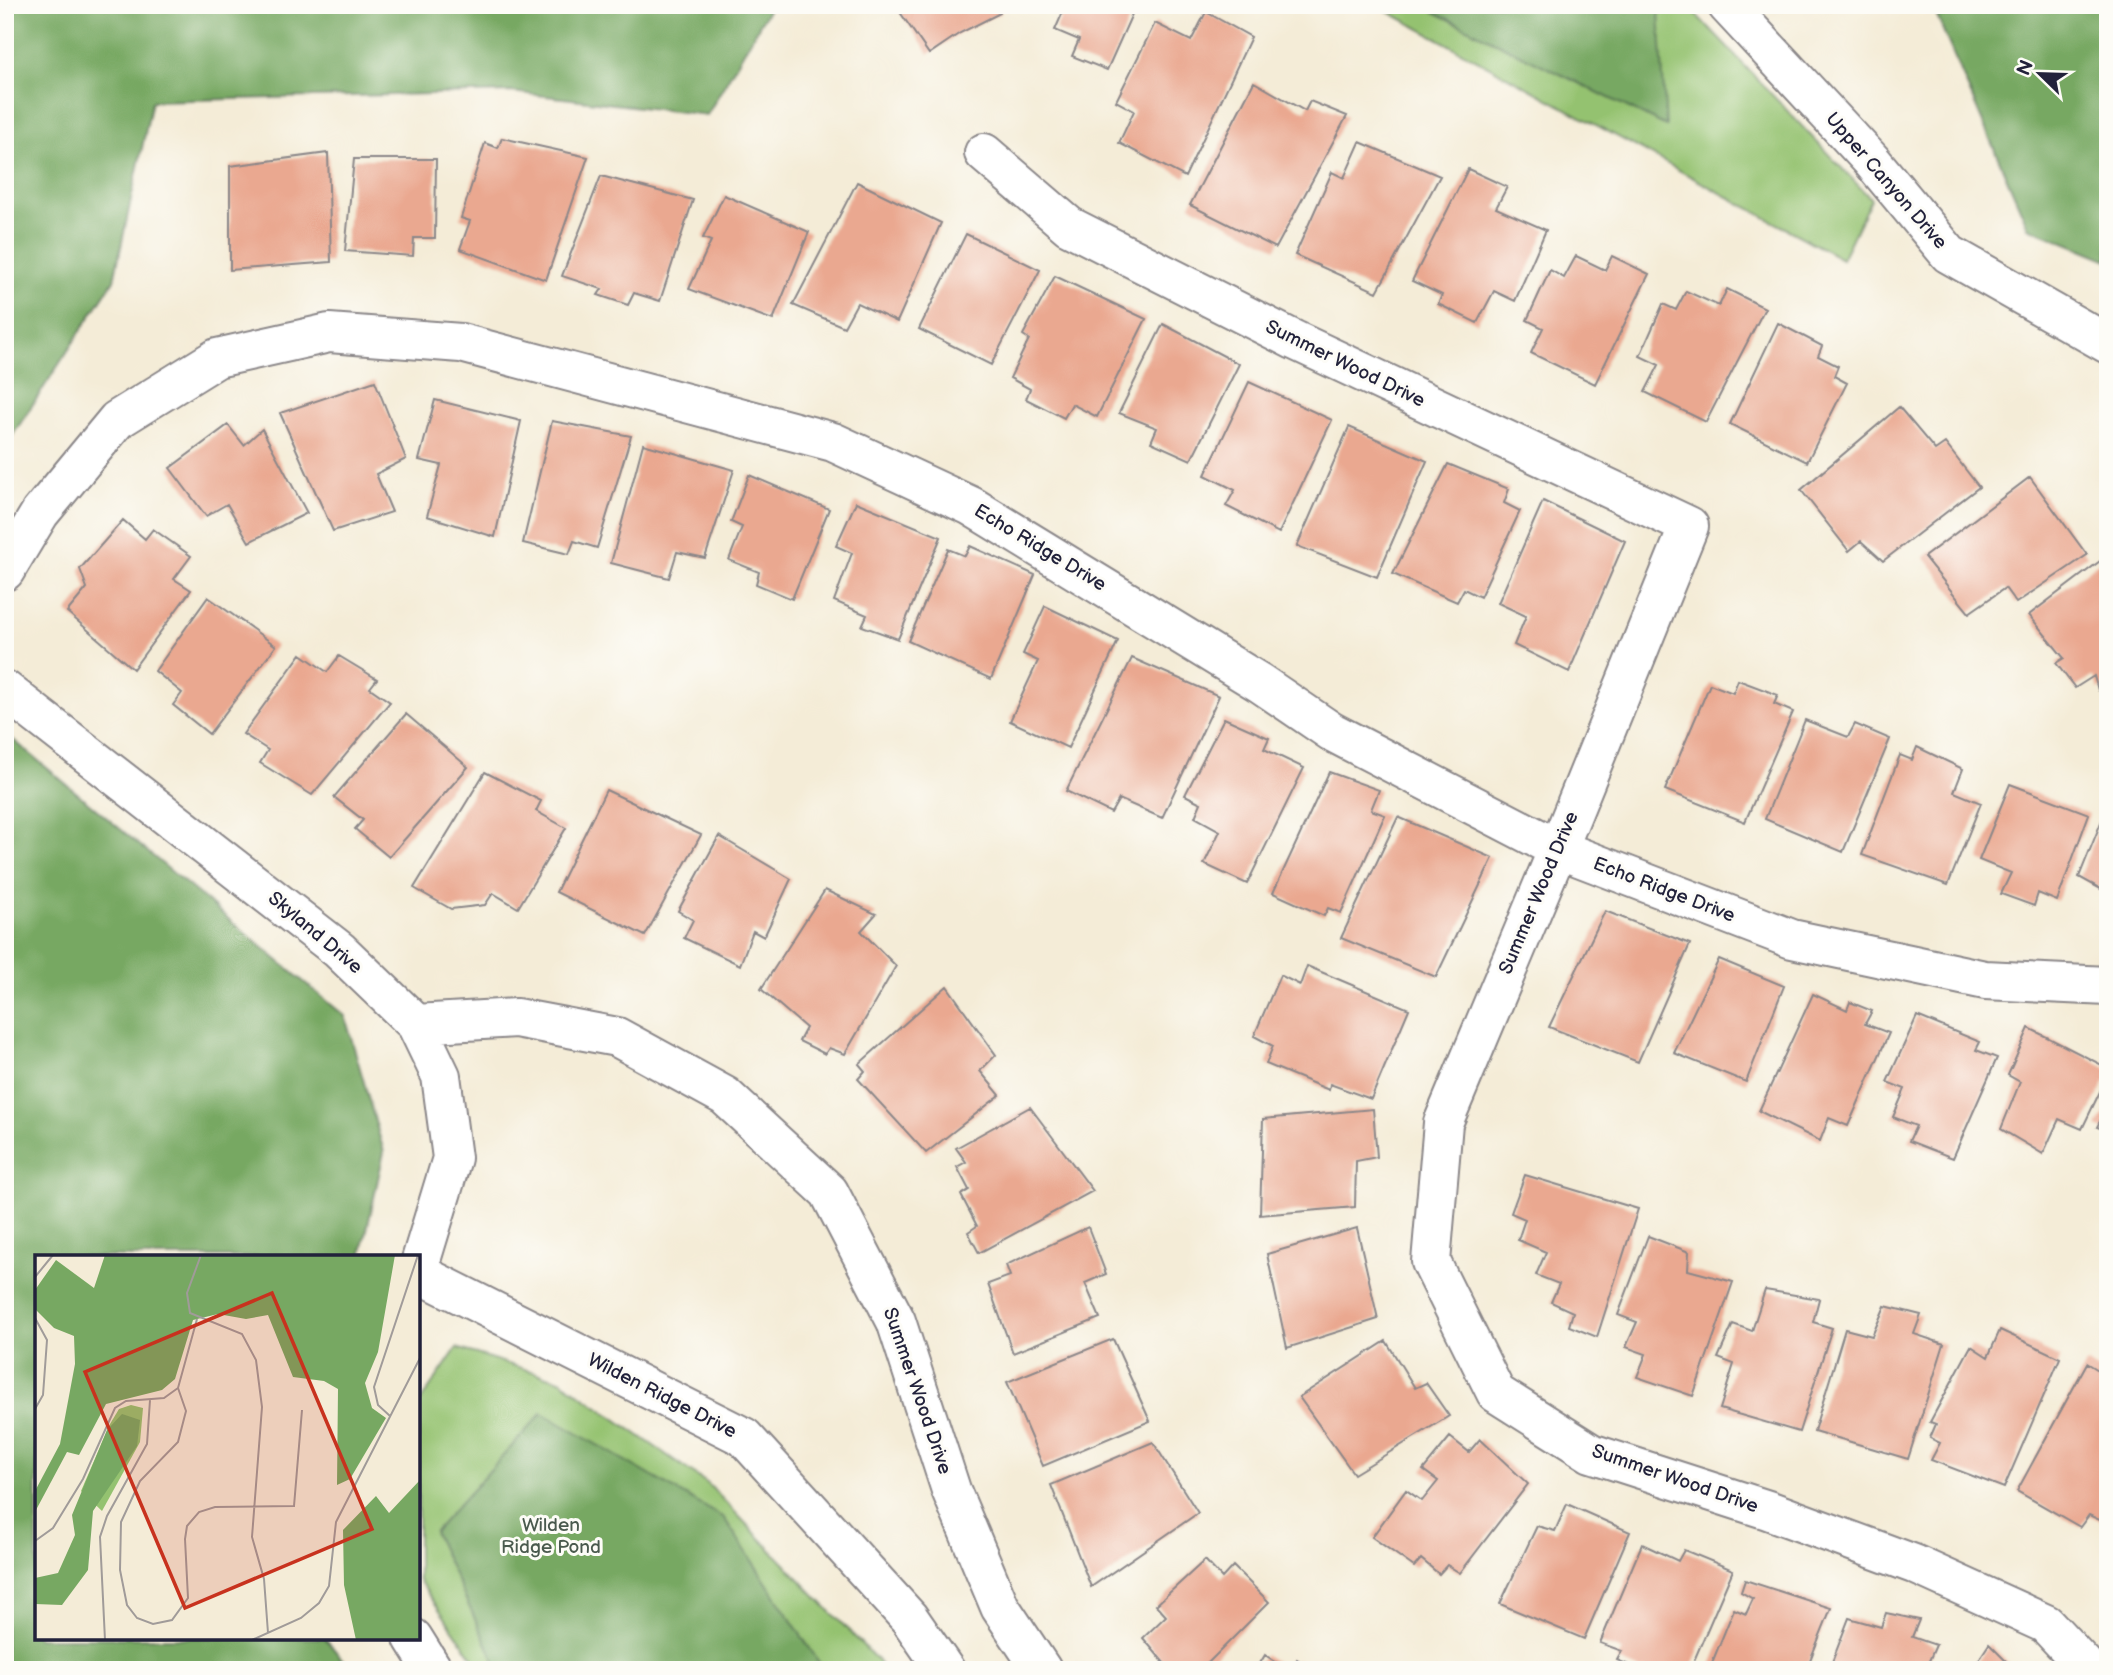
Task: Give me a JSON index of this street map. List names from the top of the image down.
{
  "streets": {
    "street": [
      "Upper Canyon Drive",
      "Summer Wood Drive",
      "Echo Ridge Drive",
      "Skyland Drive",
      "Wilden Ridge Drive"
    ]
  },
  "crossings": [
    ["Summer Wood Drive", "Echo Ridge Drive"],
    ["Summer Wood Drive", "Skyland Drive"]
  ],
  "parks": ["Wilden Ridge Pond"],
  "north": "top left"
}
